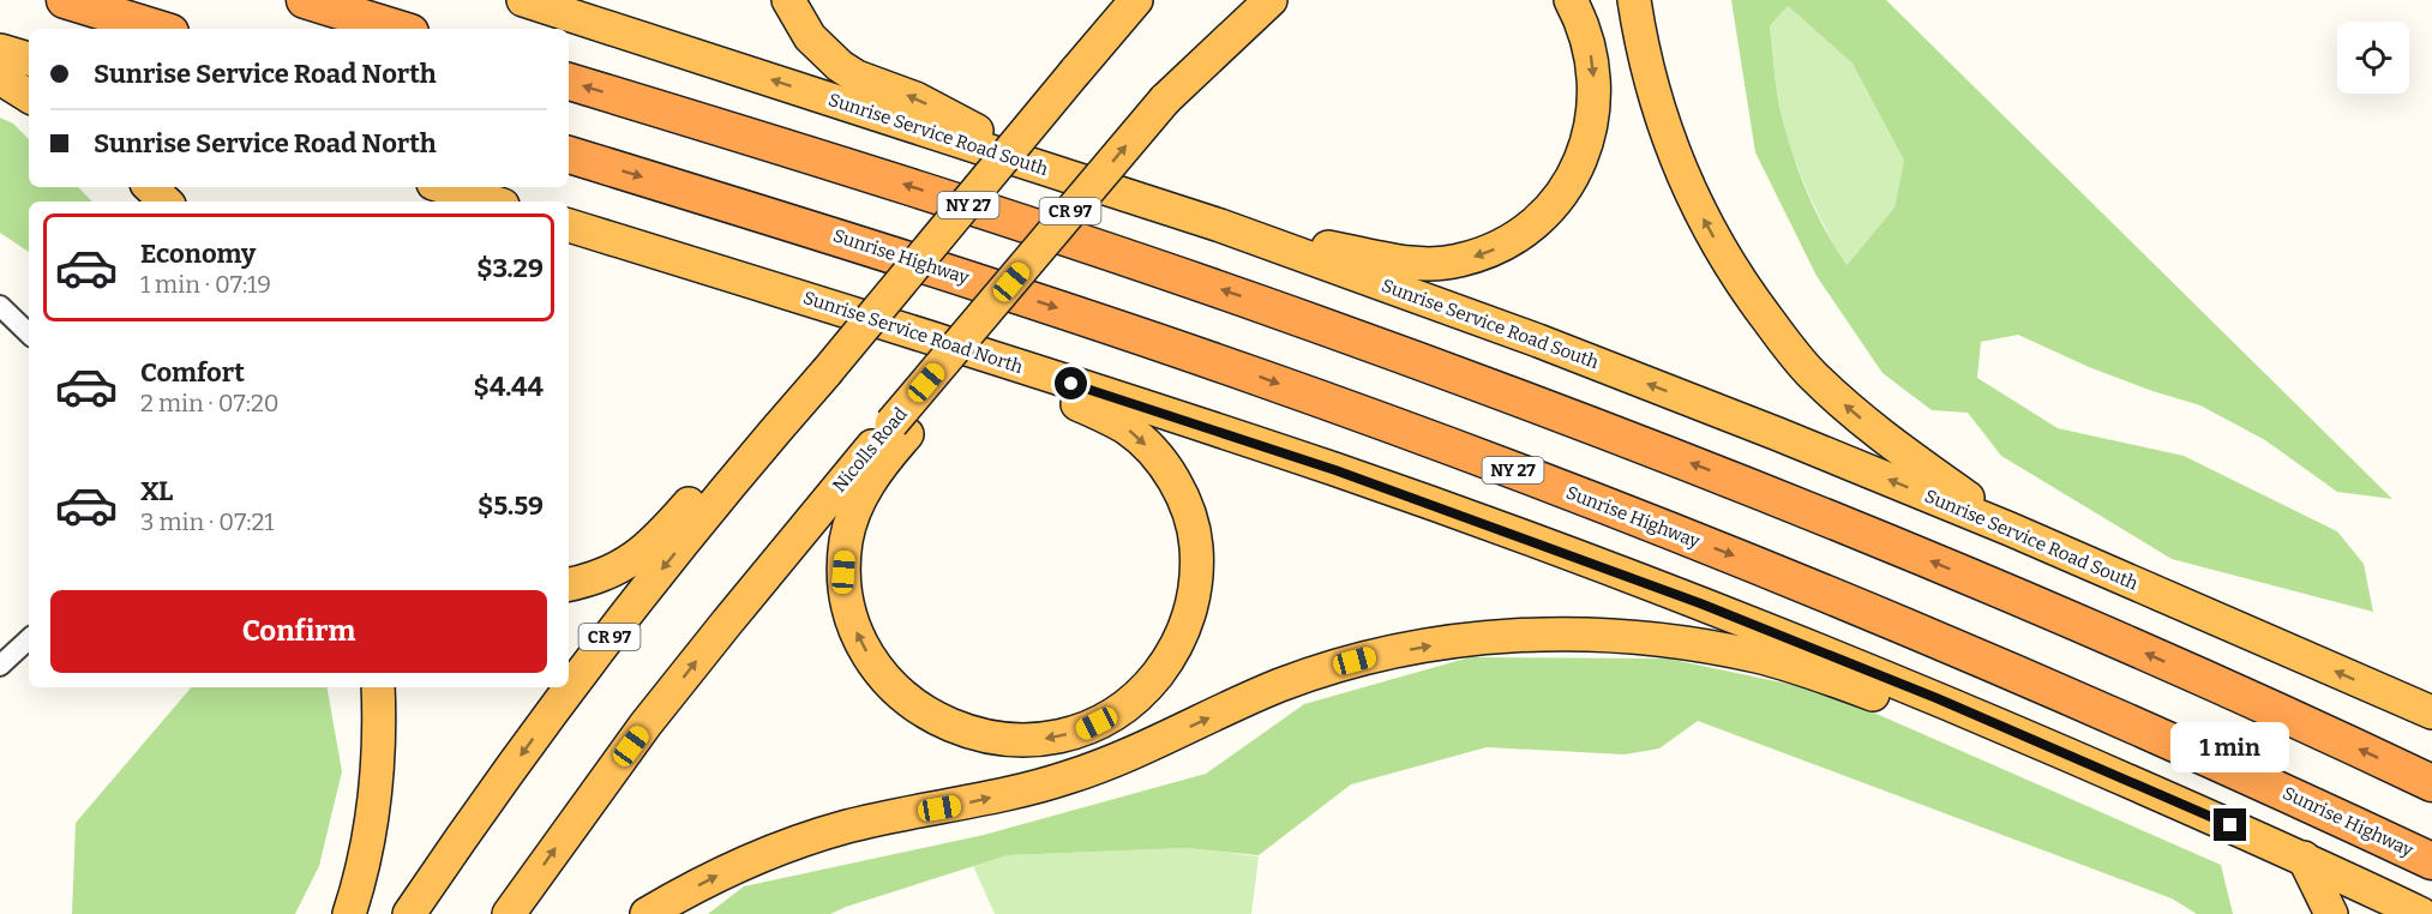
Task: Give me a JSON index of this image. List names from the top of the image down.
{
  "streets": {
    "highway": [
      "Sunrise Service Road South",
      "NY 27",
      "CR 97",
      "Sunrise Highway",
      "Sunrise Service Road North",
      "Nicolls Road"
    ]
  },
  "crossings": [
    ["CR 97", "Nicolls Road"]
  ],
  "page": {
    "banner": ["Sunrise Service Road North", "Sunrise Service Road North"],
    "list": [
      {
        "name": "Economy",
        "note": "1 min · 07:19",
        "value": "$3.29"
      },
      {
        "name": "Comfort",
        "note": "2 min · 07:20",
        "value": "$4.44"
      },
      {
        "name": "XL",
        "note": "3 min · 07:21",
        "value": "$5.59"
      }
    ],
    "buttons": "Confirm",
    "bubble": "1 min"
  }
}
